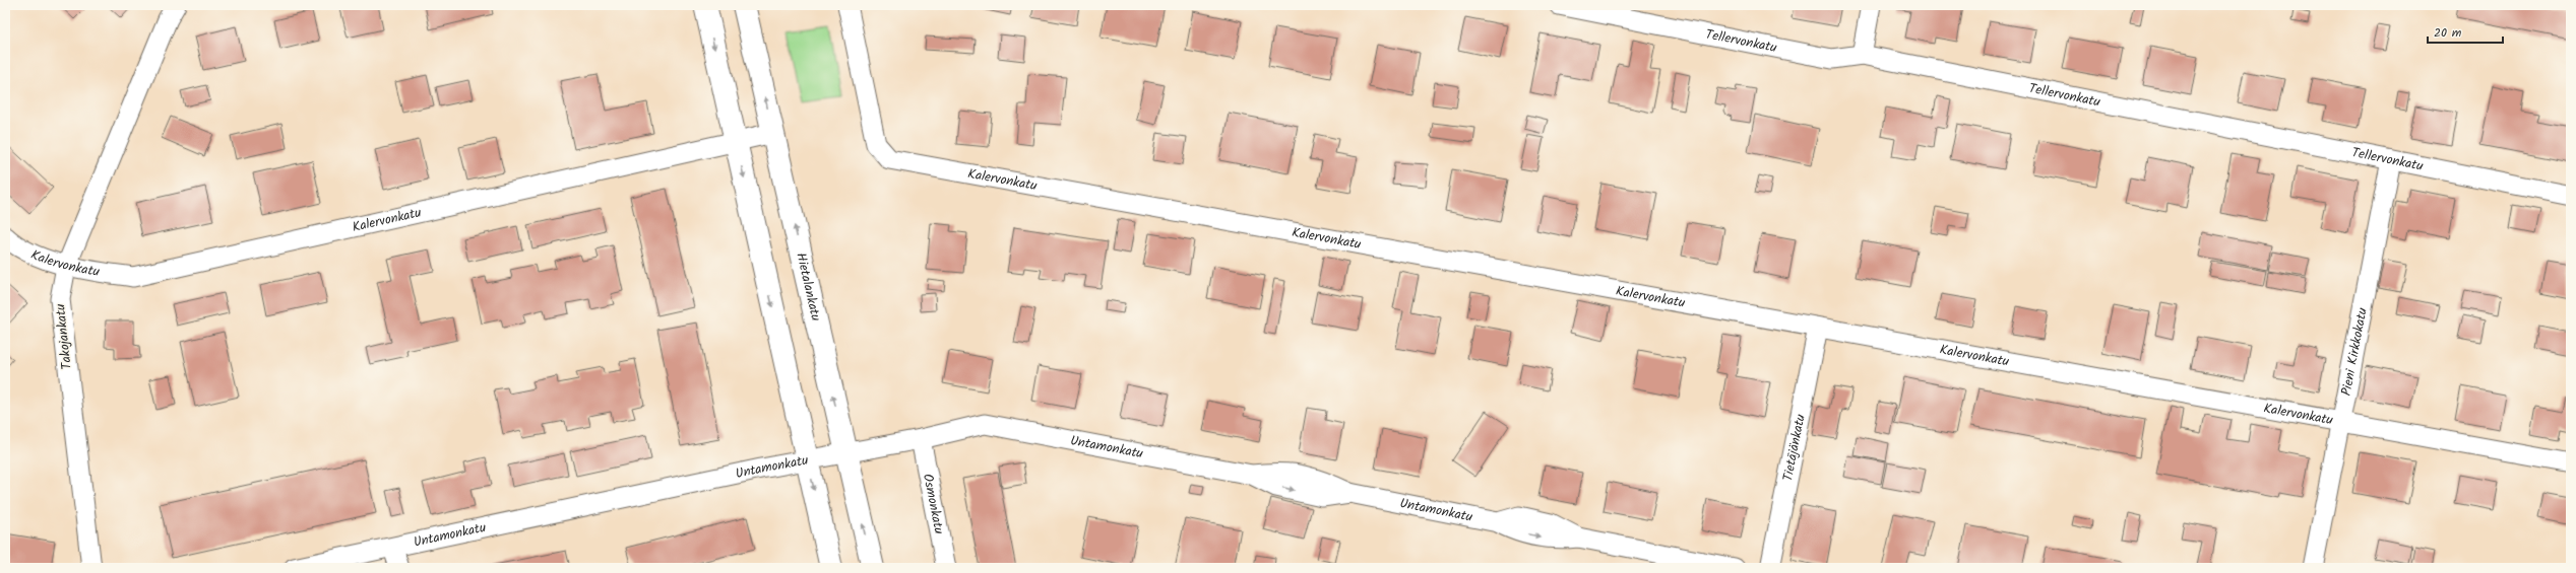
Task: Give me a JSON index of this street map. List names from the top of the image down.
{
  "streets": {
    "main road": ["Hietalankatu"],
    "street": [
      "Tellervonkatu",
      "Kalervonkatu",
      "Takojankatu",
      "Pieni Kirkkokatu",
      "Untamonkatu",
      "Tietäjänkatu",
      "Osmonkatu"
    ]
  },
  "crossings": [
    ["Tellervonkatu", "Pieni Kirkkokatu"],
    ["Kalervonkatu", "Hietalankatu"],
    ["Kalervonkatu", "Takojankatu"],
    ["Kalervonkatu", "Pieni Kirkkokatu"],
    ["Kalervonkatu", "Tietäjänkatu"],
    ["Hietalankatu", "Untamonkatu"],
    ["Untamonkatu", "Osmonkatu"]
  ],
  "scale_bar": "20 m"
}
